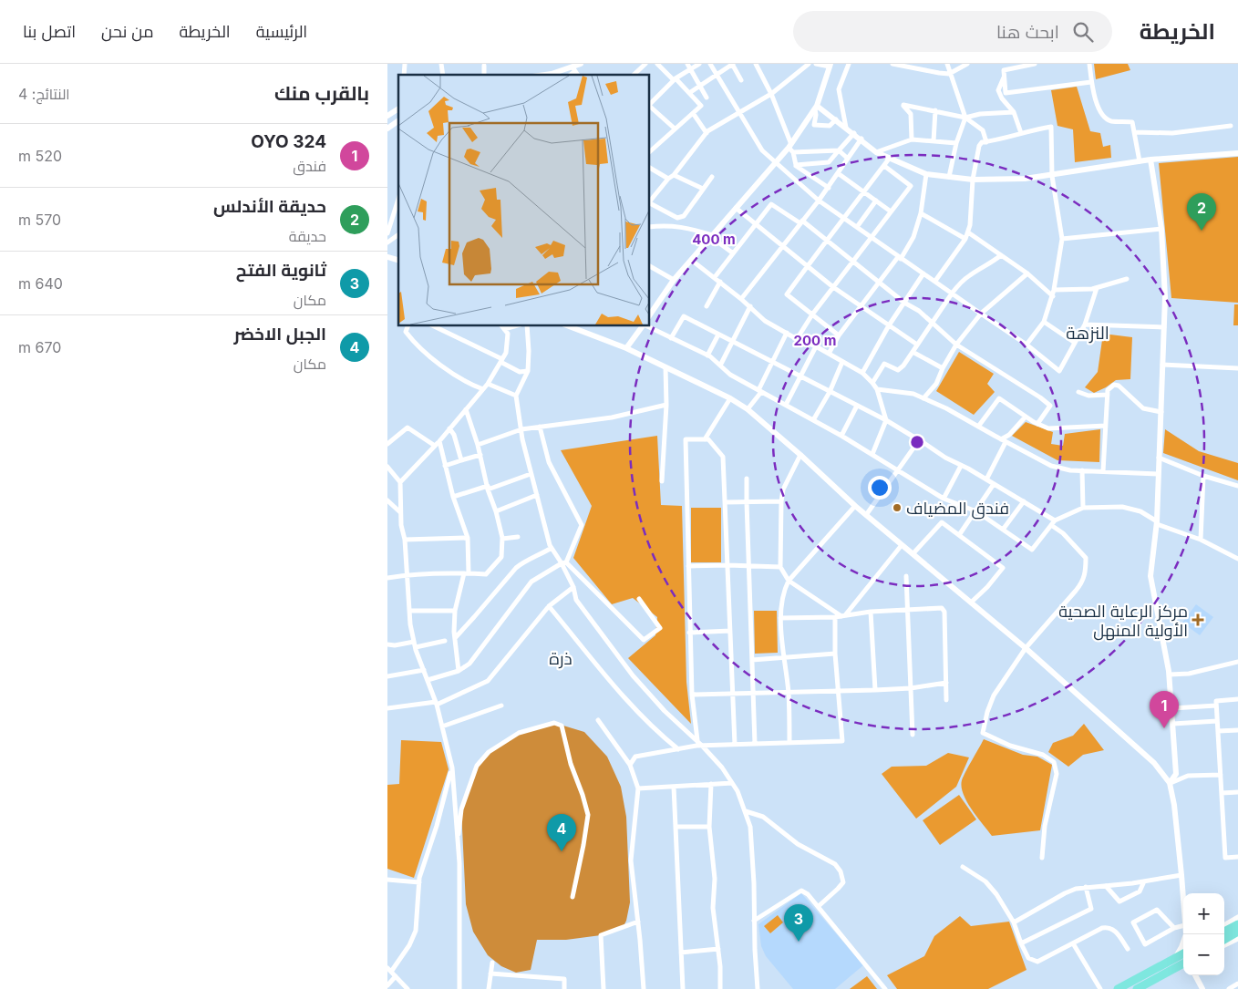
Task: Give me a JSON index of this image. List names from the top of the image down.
{
  "districts": ["النزهة", "ذرة"],
  "places": {
    "other": ["فندق المضياف"],
    "health": ["مركز الرعاية الصحية الأولية المنهل"]
  },
  "page": {
    "header": "الخريطة",
    "search": "ابحث هنا",
    "nav": [
      "الرئيسية",
      "الخريطة",
      "من نحن",
      "اتصل بنا"
    ],
    "heading": ["بالقرب منك", "النتائج: 4"],
    "list": [
      {
        "mark": "1",
        "name": "OYO 324",
        "note": "فندق",
        "value": "520 m"
      },
      {
        "mark": "2",
        "name": "حديقة الأندلس",
        "note": "حديقة",
        "value": "570 m"
      },
      {
        "mark": "3",
        "name": "ثانوية الفتح",
        "note": "مكان",
        "value": "640 m"
      },
      {
        "mark": "4",
        "name": "الجبل الاخضر",
        "note": "مكان",
        "value": "670 m"
      }
    ],
    "pins": [
      "2",
      "1",
      "4",
      "3"
    ],
    "map_buttons": ["+", "−"]
  },
  "rings": ["400 m", "200 m"]
}
